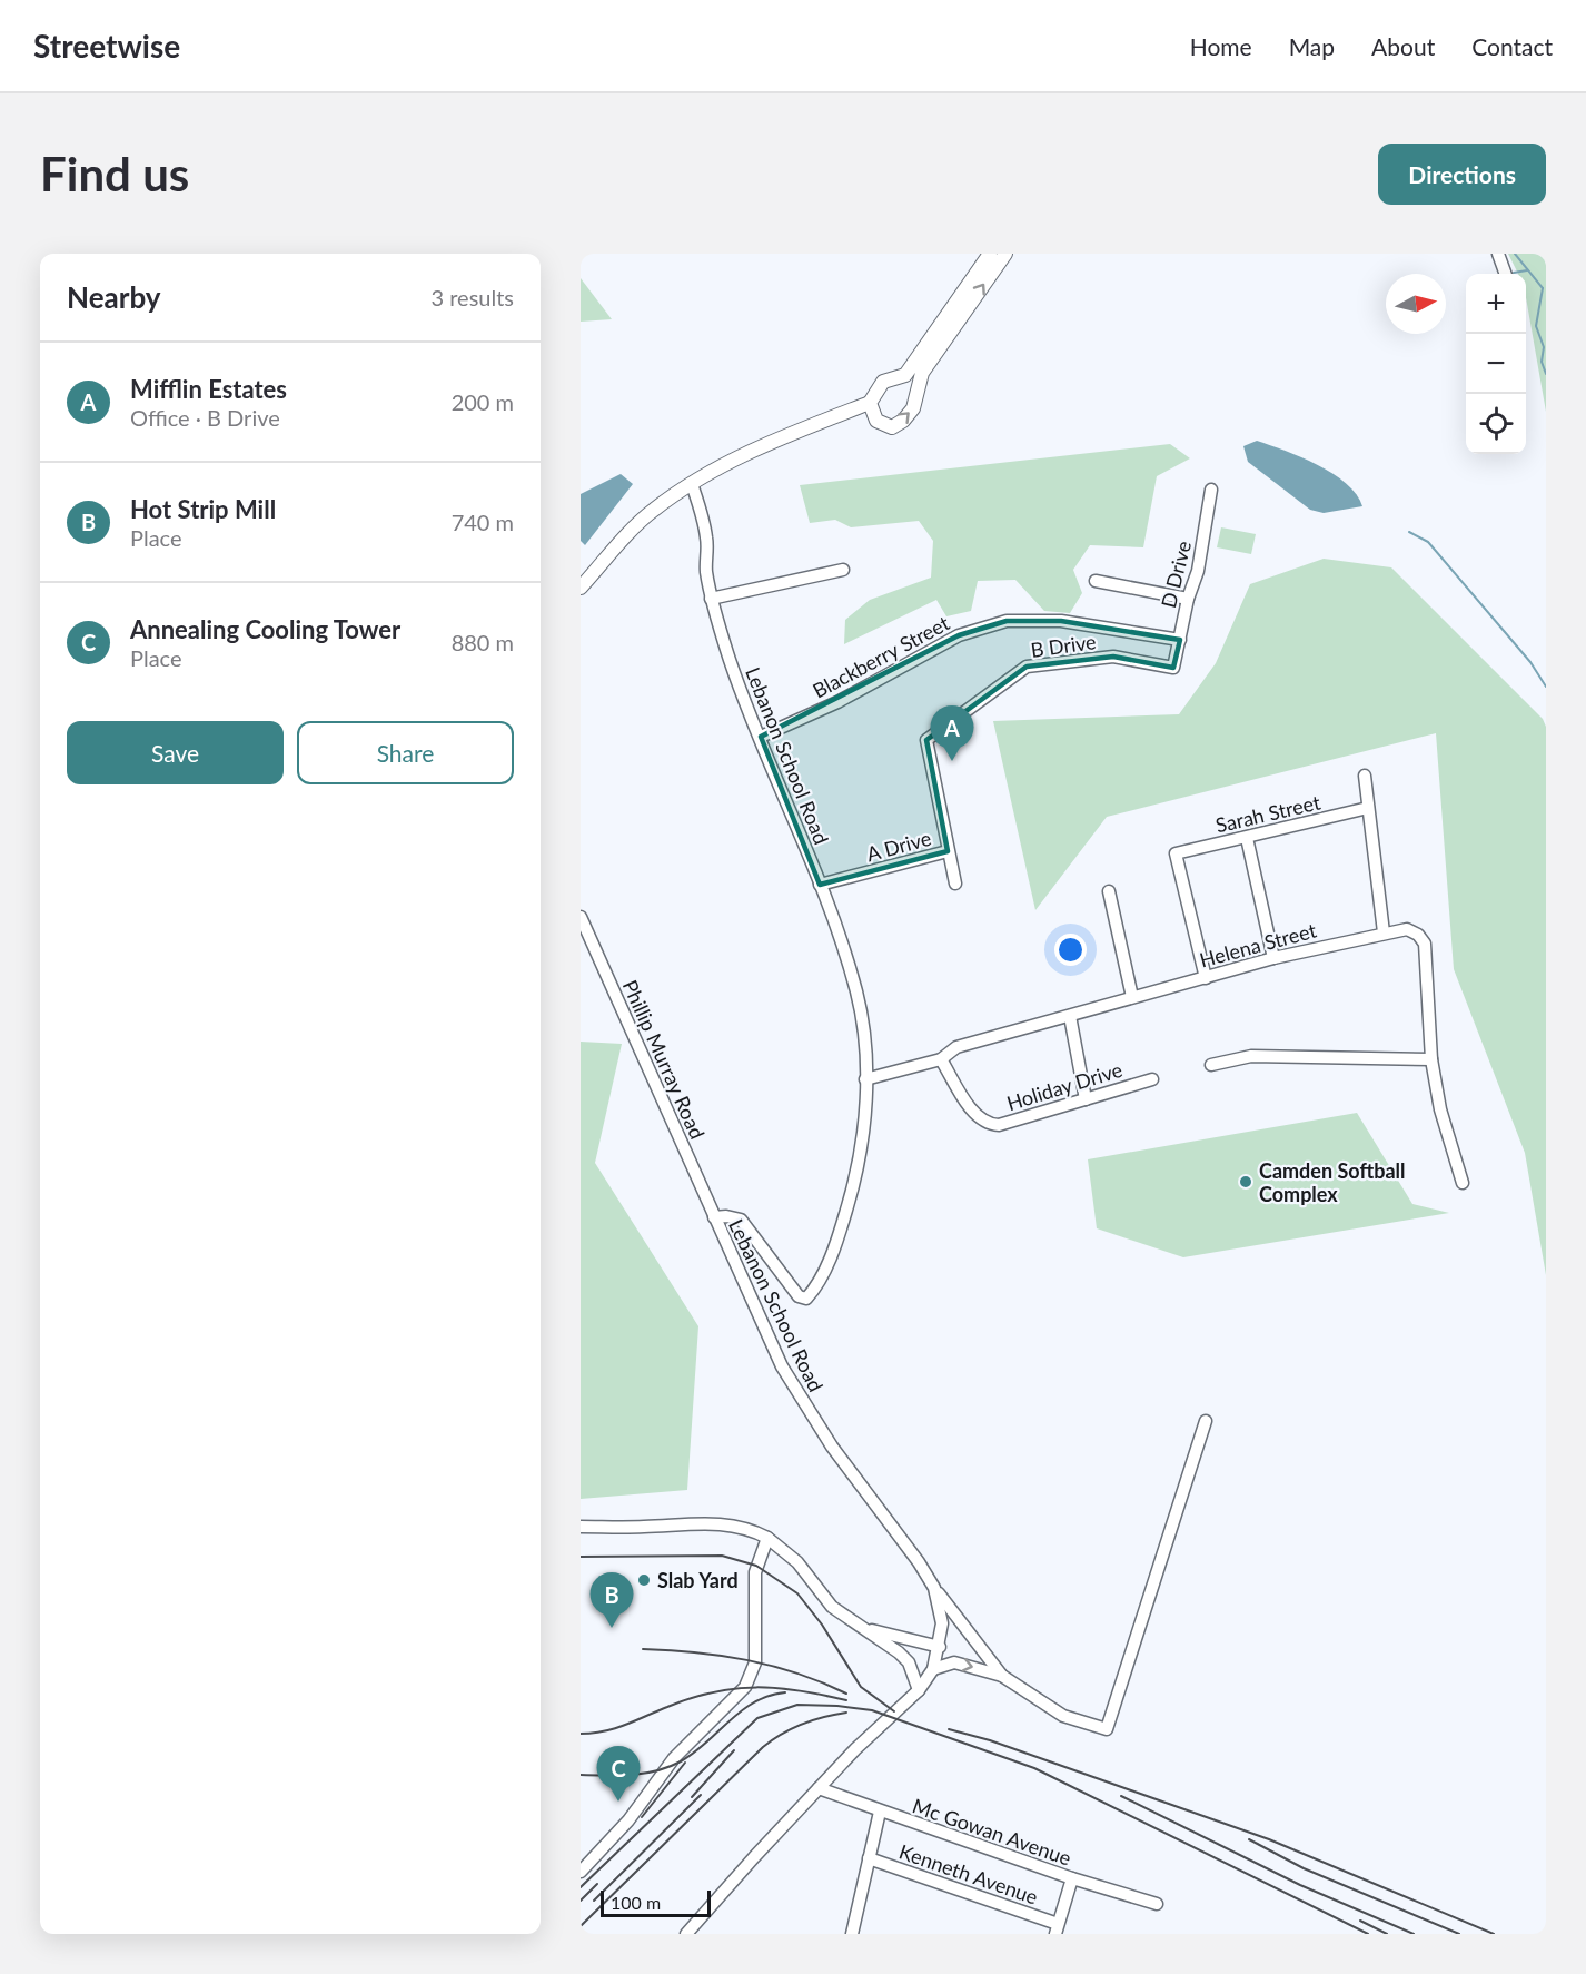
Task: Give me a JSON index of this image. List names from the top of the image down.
{
  "streets": {
    "street": [
      "D Drive",
      "B Drive",
      "Blackberry Street",
      "Lebanon School Road",
      "Sarah Street",
      "A Drive",
      "Helena Street",
      "Phillip Murray Road",
      "Holiday Drive",
      "Mc Gowan Avenue",
      "Kenneth Avenue"
    ]
  },
  "crossings": [
    ["D Drive", "B Drive"],
    ["D Drive", "Blackberry Street"],
    ["B Drive", "A Drive"],
    ["Blackberry Street", "Lebanon School Road"],
    ["Lebanon School Road", "A Drive"],
    ["Lebanon School Road", "Helena Street"],
    ["Lebanon School Road", "Phillip Murray Road"],
    ["Lebanon School Road", "Mc Gowan Avenue"],
    ["Sarah Street", "Helena Street"],
    ["Helena Street", "Holiday Drive"]
  ],
  "places": ["Camden Softball Complex", "Slab Yard"],
  "scale_bar": "100 m",
  "north": "right",
  "page": {
    "header": "Streetwise",
    "nav": [
      "Home",
      "Map",
      "About",
      "Contact"
    ],
    "buttons": [
      "Directions",
      ["Save", "Share"]
    ],
    "title": "Find us",
    "heading": ["Nearby", "3 results"],
    "map_buttons": ["+", "−"],
    "list": [
      {
        "mark": "A",
        "name": "Mifflin Estates",
        "note": "Office · B Drive",
        "value": "200 m"
      },
      {
        "mark": "B",
        "name": "Hot Strip Mill",
        "note": "Place",
        "value": "740 m"
      },
      {
        "mark": "C",
        "name": "Annealing Cooling Tower",
        "note": "Place",
        "value": "880 m"
      }
    ],
    "pins": ["A", "B", "C"],
    "scale": "100 m"
  }
}
